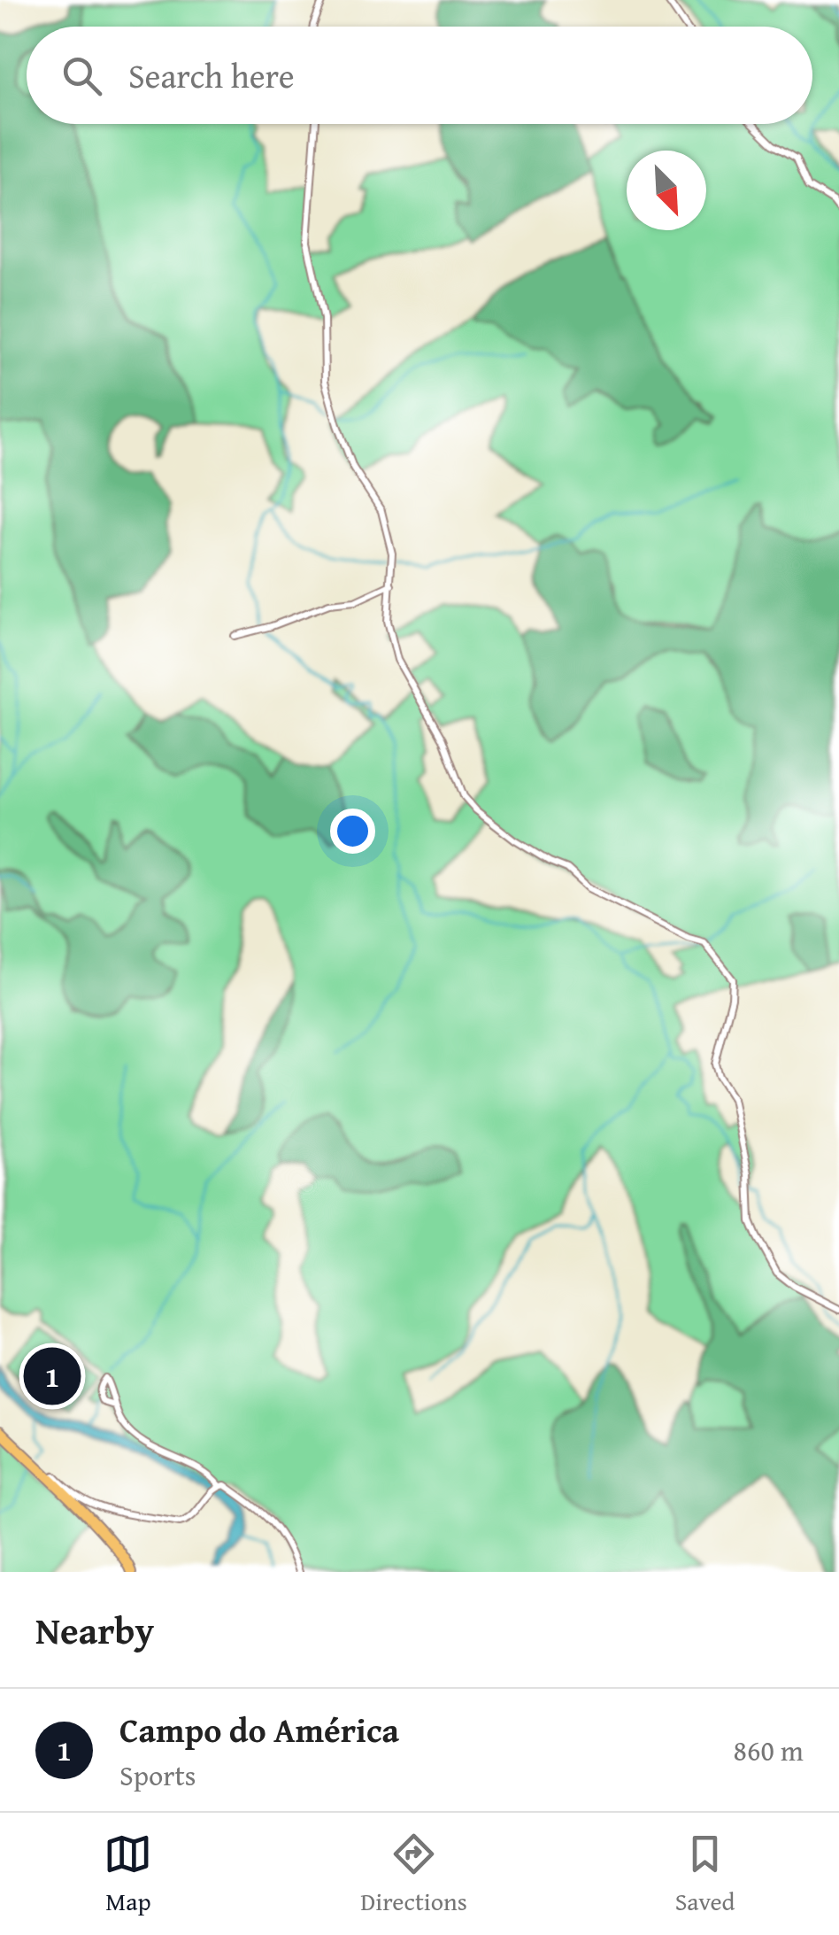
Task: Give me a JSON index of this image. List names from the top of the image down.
{
  "north": "bottom right",
  "page": {
    "search": "Search here",
    "pins": "1",
    "heading": "Nearby",
    "list": [
      {
        "mark": "1",
        "name": "Campo do América",
        "note": "Sports",
        "value": "860 m"
      }
    ],
    "nav": ["Map", "Directions", "Saved"]
  }
}
